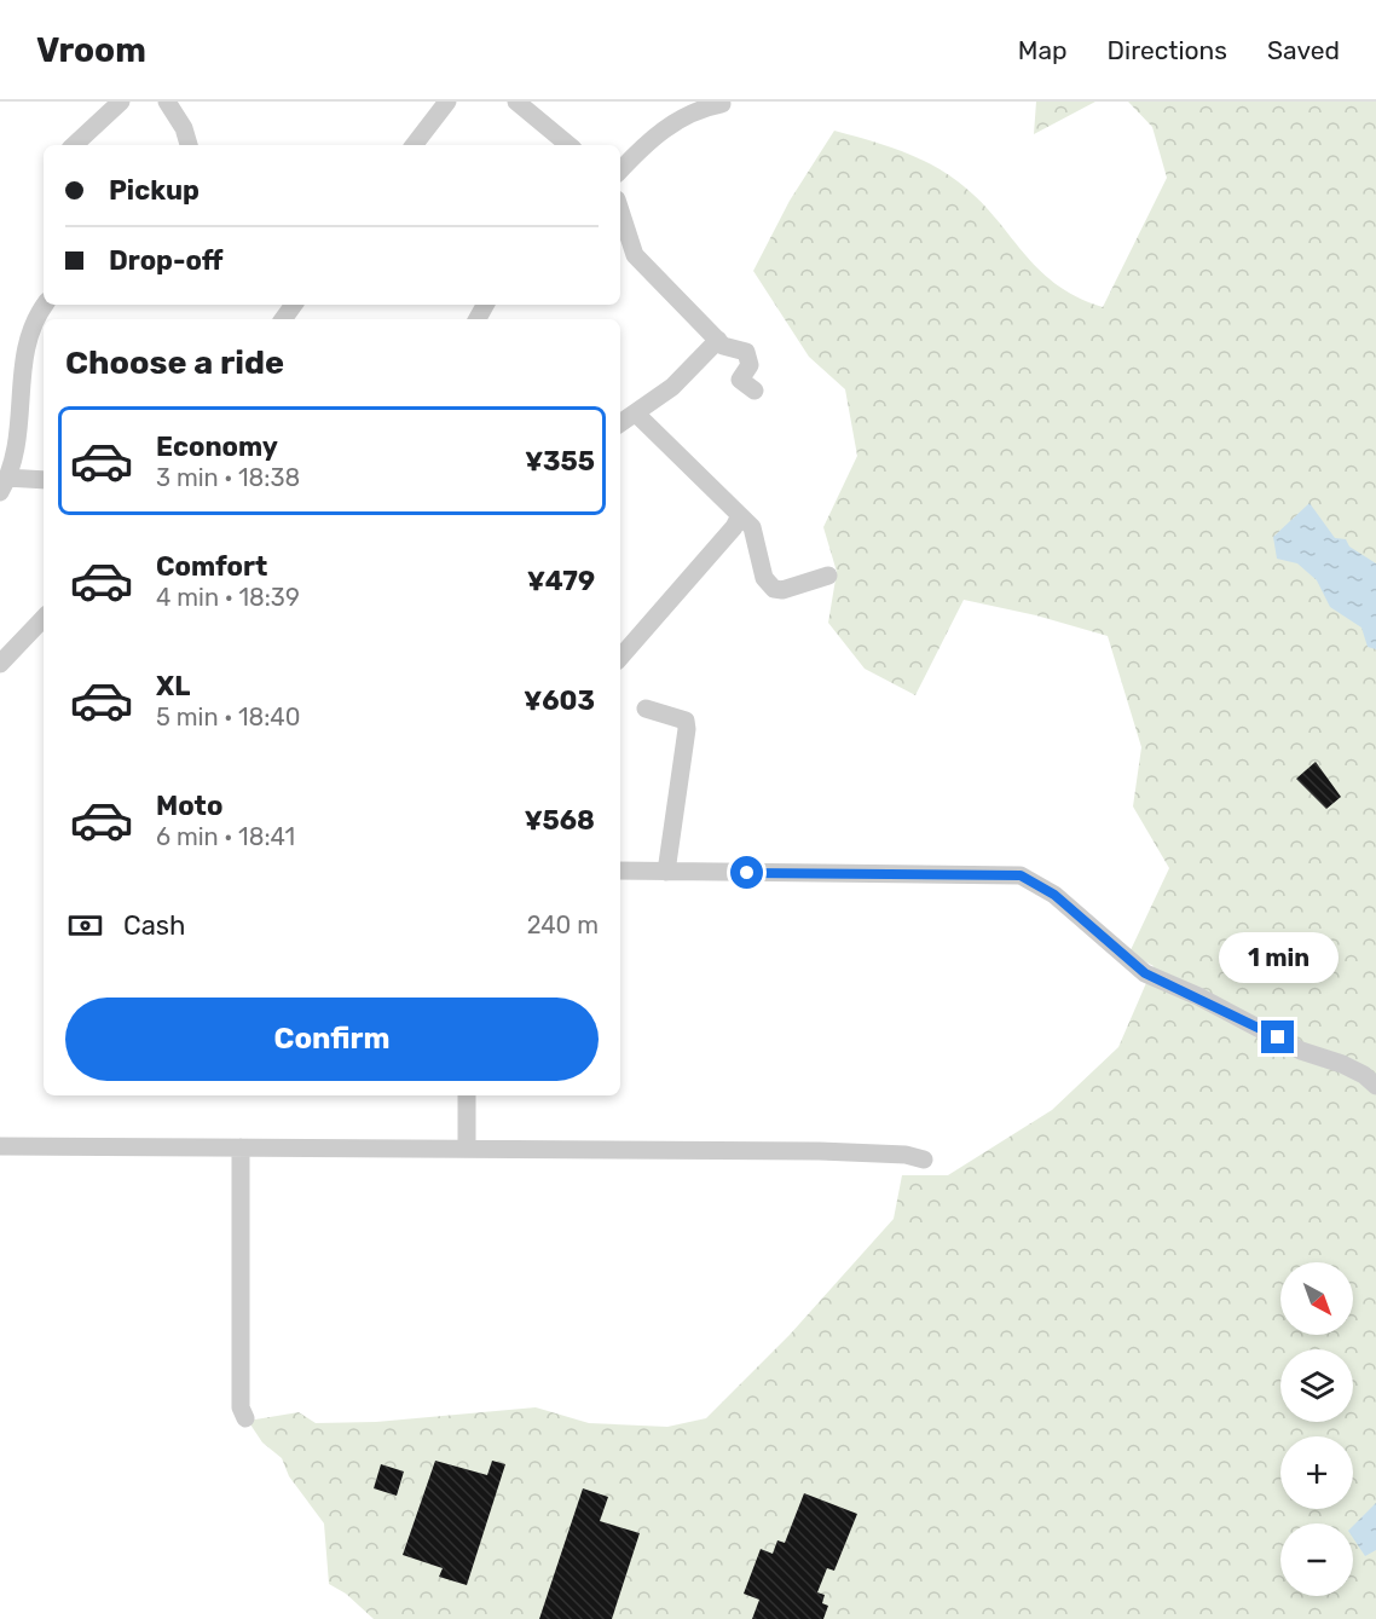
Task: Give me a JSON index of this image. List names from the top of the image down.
{
  "north": "bottom right",
  "page": {
    "header": "Vroom",
    "nav": ["Map", "Directions", "Saved"],
    "banner": ["Pickup", "Drop-off"],
    "heading": "Choose a ride",
    "list": [
      {
        "name": "Economy",
        "note": "3 min · 18:38",
        "value": "¥355"
      },
      {
        "name": "Comfort",
        "note": "4 min · 18:39",
        "value": "¥479"
      },
      {
        "name": "XL",
        "note": "5 min · 18:40",
        "value": "¥603"
      },
      {
        "name": "Moto",
        "note": "6 min · 18:41",
        "value": "¥568"
      }
    ],
    "pay": ["Cash", "240 m"],
    "bubble": "1 min",
    "buttons": "Confirm",
    "map_buttons": ["+", "−"]
  }
}
